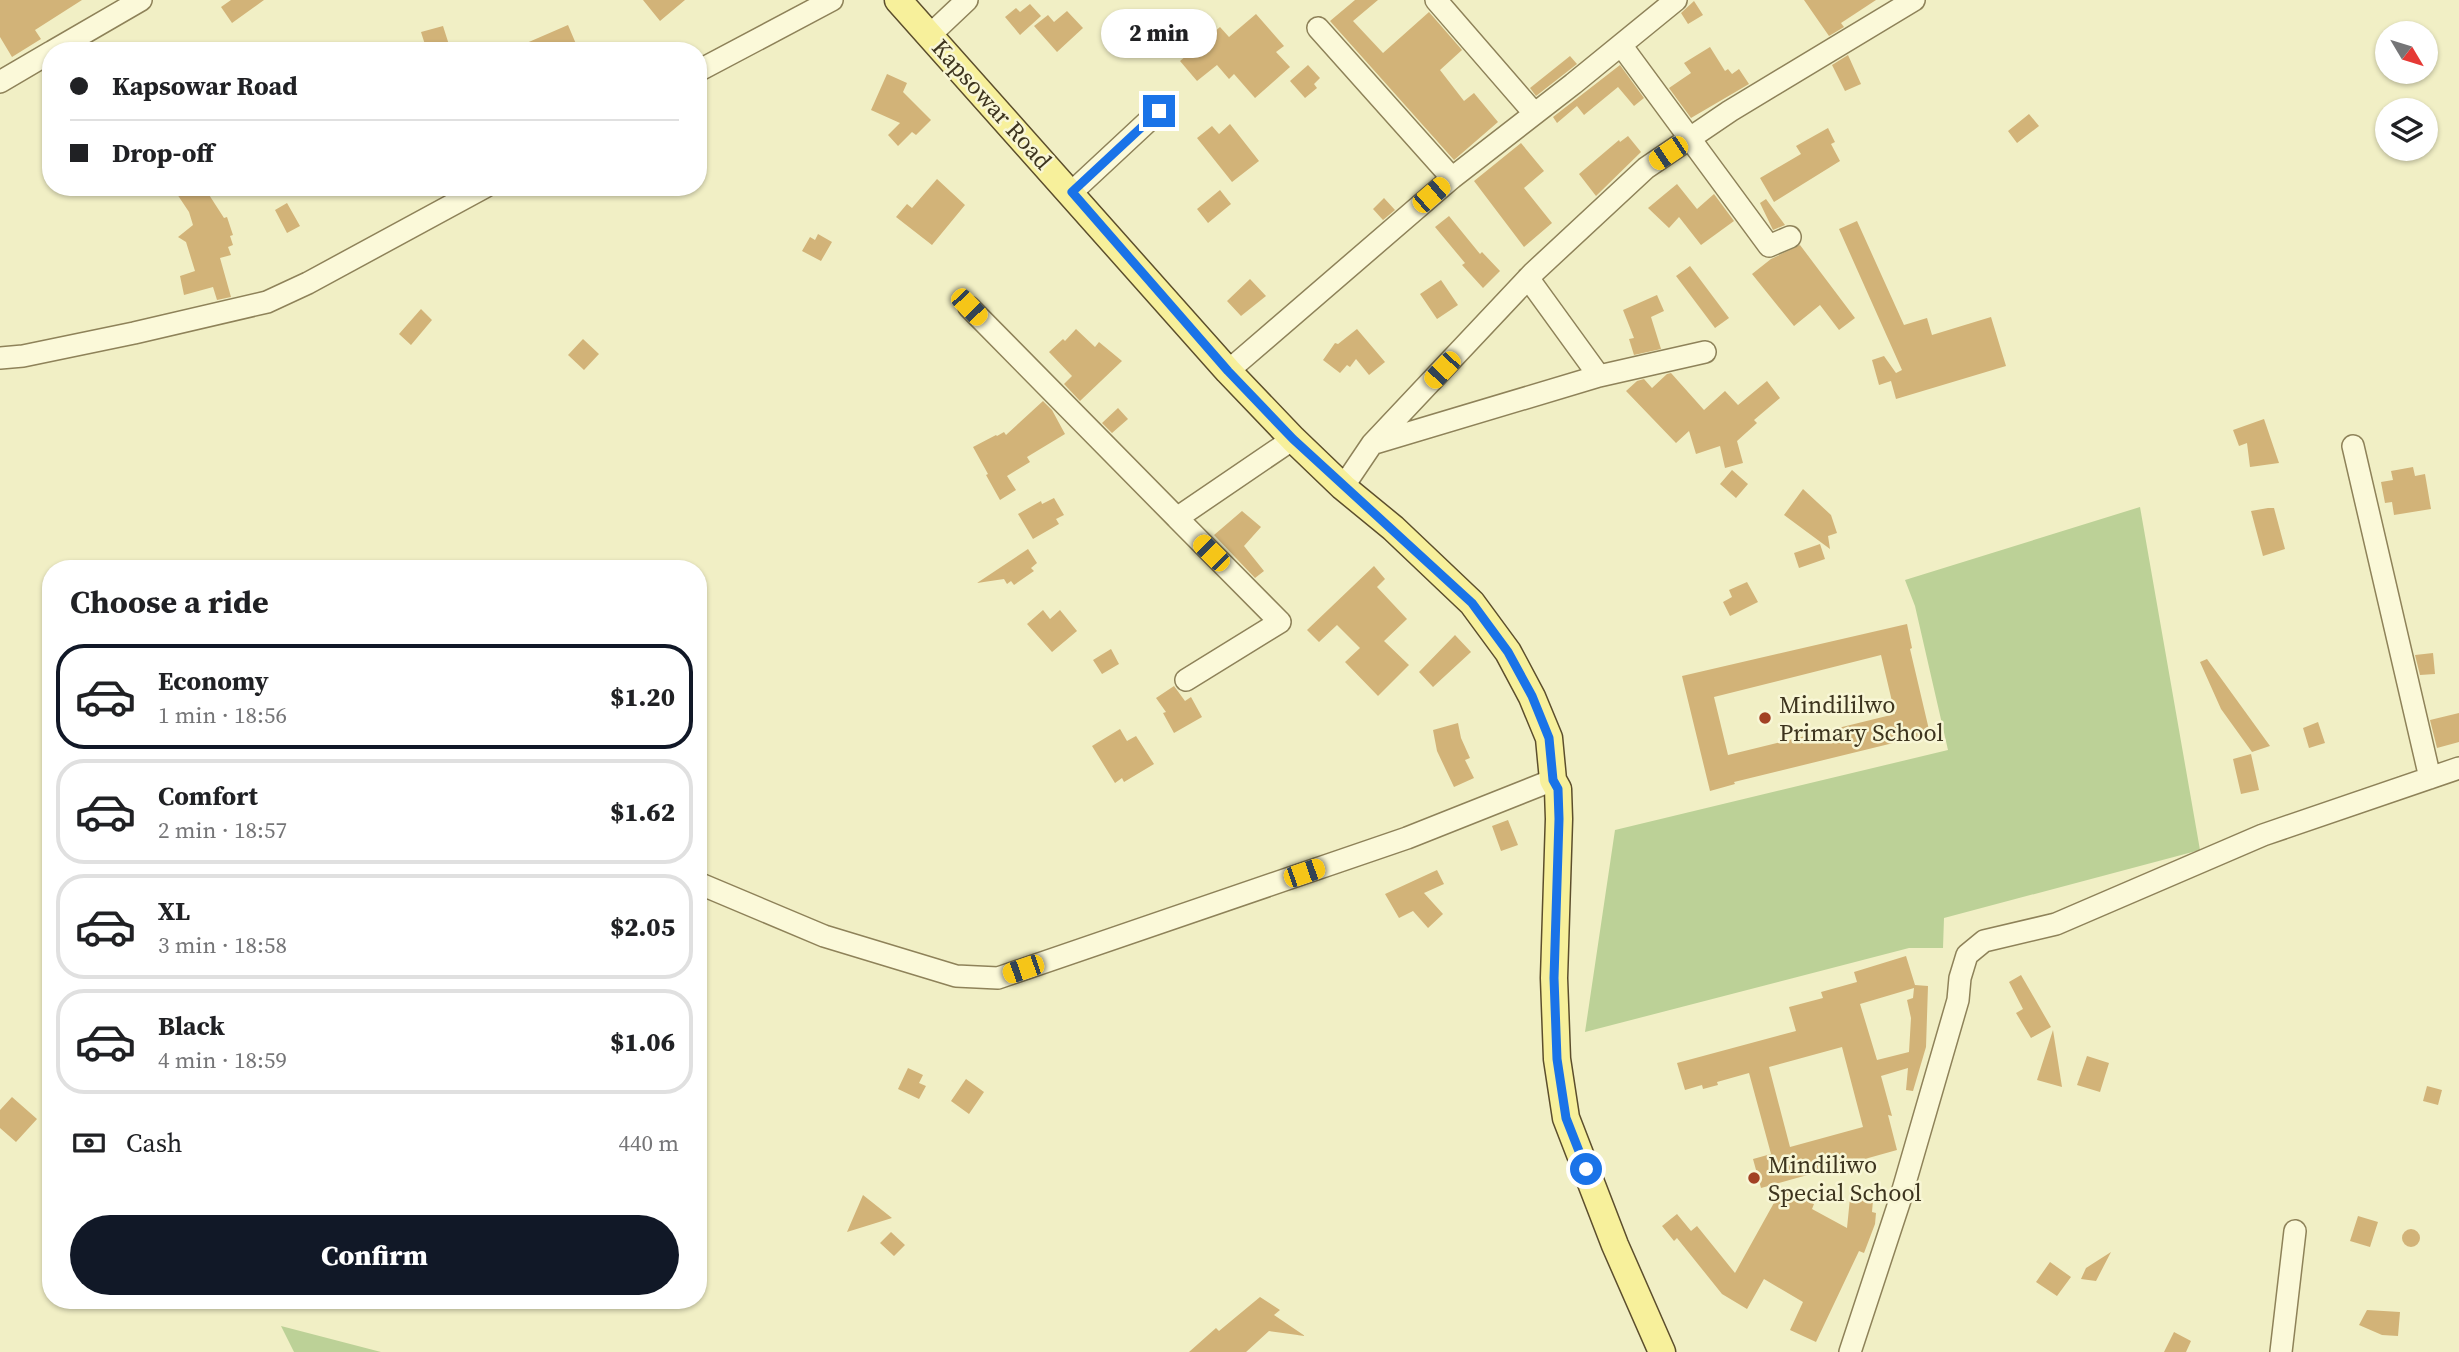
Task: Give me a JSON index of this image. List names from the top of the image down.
{
  "streets": {
    "main road": ["Kapsowar Road"]
  },
  "places": ["Mindililwo Primary School", "Mindiliwo Special School"],
  "north": "bottom right",
  "page": {
    "bubble": "2 min",
    "banner": ["Kapsowar Road", "Drop-off"],
    "heading": "Choose a ride",
    "list": [
      {
        "name": "Economy",
        "note": "1 min · 18:56",
        "value": "$1.20"
      },
      {
        "name": "Comfort",
        "note": "2 min · 18:57",
        "value": "$1.62"
      },
      {
        "name": "XL",
        "note": "3 min · 18:58",
        "value": "$2.05"
      },
      {
        "name": "Black",
        "note": "4 min · 18:59",
        "value": "$1.06"
      }
    ],
    "pay": ["Cash", "440 m"],
    "buttons": "Confirm"
  }
}
